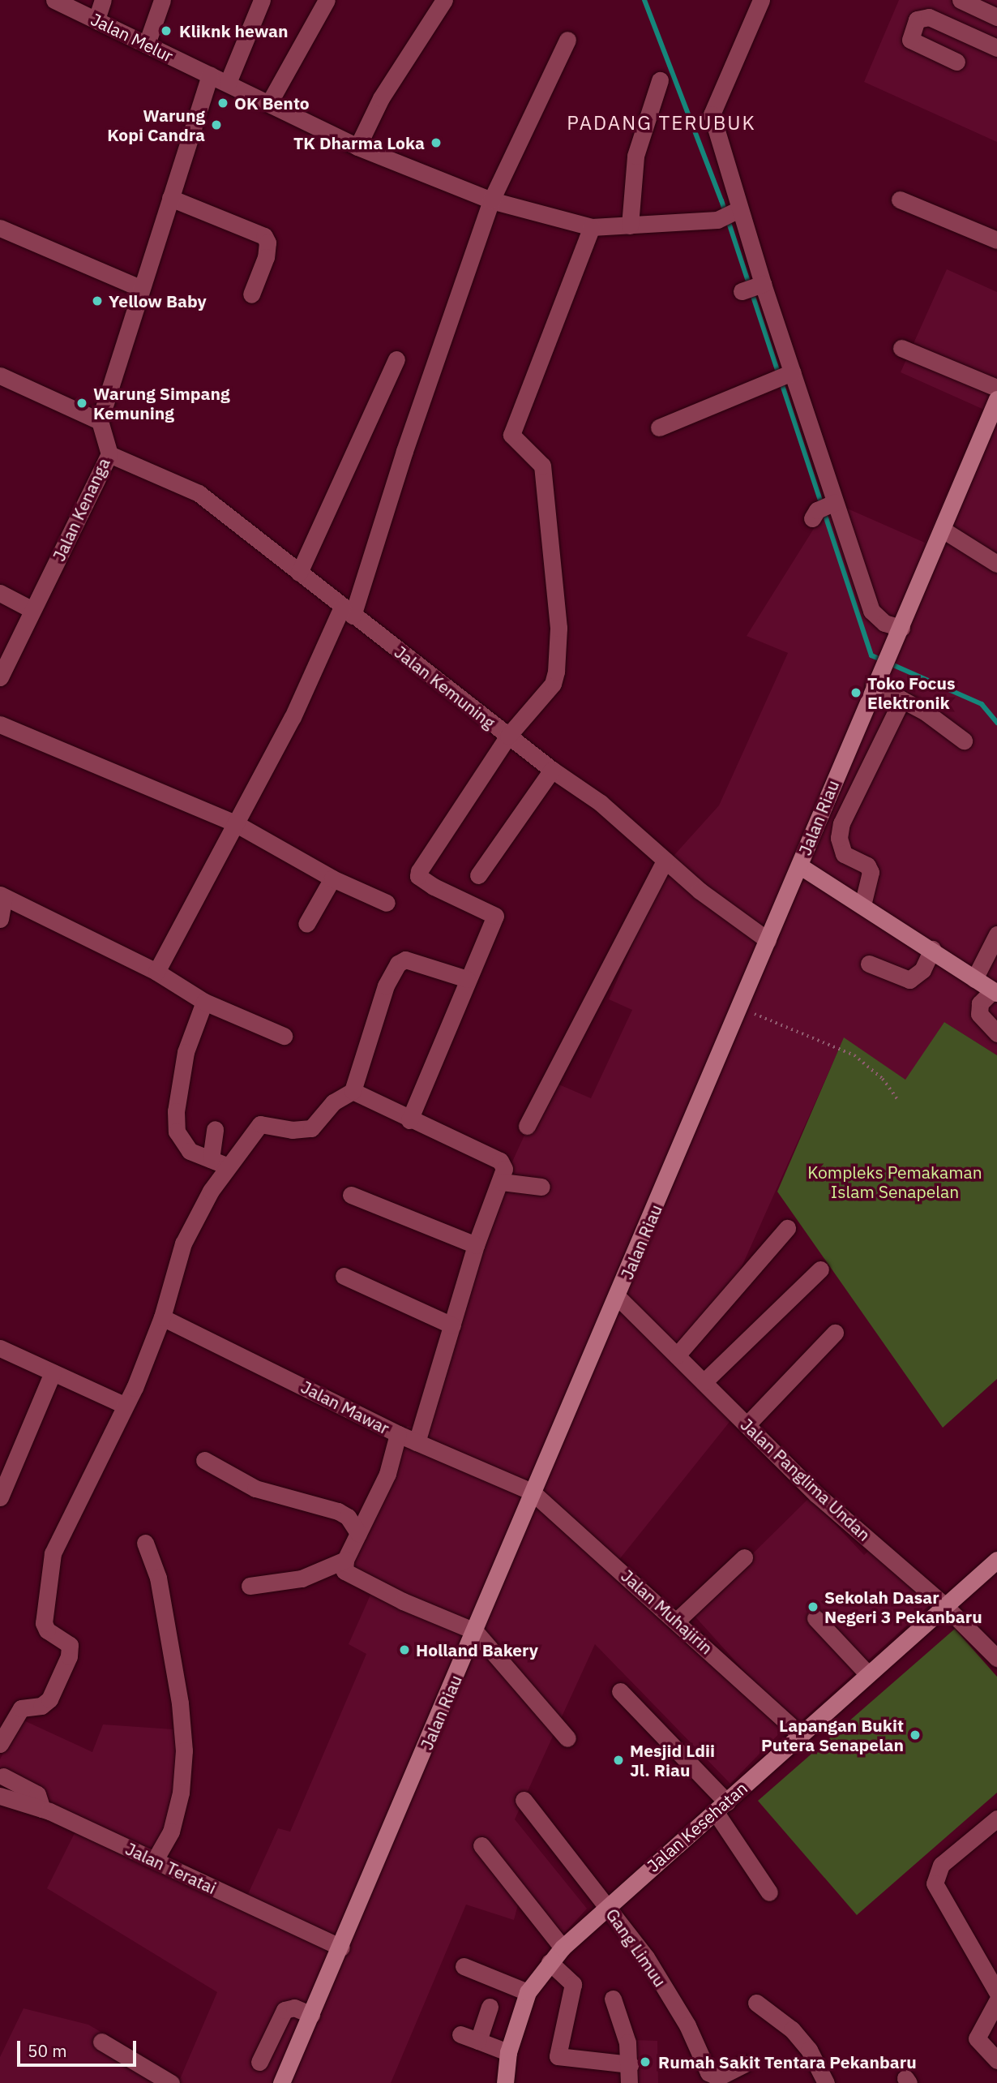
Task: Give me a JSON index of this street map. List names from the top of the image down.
{
  "streets": {
    "main road": ["Jalan Riau", "Jalan Kesehatan"],
    "street": [
      "Jalan Melur",
      "Jalan Kenanga",
      "Jalan Kemuning",
      "Jalan Mawar",
      "Jalan Panglima Undan",
      "Jalan Muhajirin",
      "Jalan Teratai",
      "Gang Limuu"
    ]
  },
  "crossings": [
    ["Jalan Kenanga", "Jalan Kemuning"],
    ["Jalan Kemuning", "Jalan Riau"],
    ["Jalan Riau", "Jalan Mawar"],
    ["Jalan Riau", "Jalan Panglima Undan"],
    ["Jalan Riau", "Jalan Muhajirin"],
    ["Jalan Riau", "Jalan Teratai"],
    ["Jalan Mawar", "Jalan Muhajirin"],
    ["Jalan Panglima Undan", "Jalan Kesehatan"],
    ["Jalan Muhajirin", "Jalan Kesehatan"],
    ["Jalan Kesehatan", "Gang Limuu"]
  ],
  "districts": ["PADANG TERUBUK"],
  "parks": ["Kompleks Pemakaman Islam Senapelan"],
  "places": [
    "Kliknk hewan",
    "OK Bento",
    "Warung Kopi Candra",
    "TK Dharma Loka",
    "Yellow Baby",
    "Warung Simpang Kemuning",
    "Toko Focus Elektronik",
    "Sekolah Dasar Negeri 3 Pekanbaru",
    "Holland Bakery",
    "Lapangan Bukit Putera Senapelan",
    "Mesjid Ldii Jl. Riau",
    "Rumah Sakit Tentara Pekanbaru"
  ],
  "scale_bar": "50 m"
}
